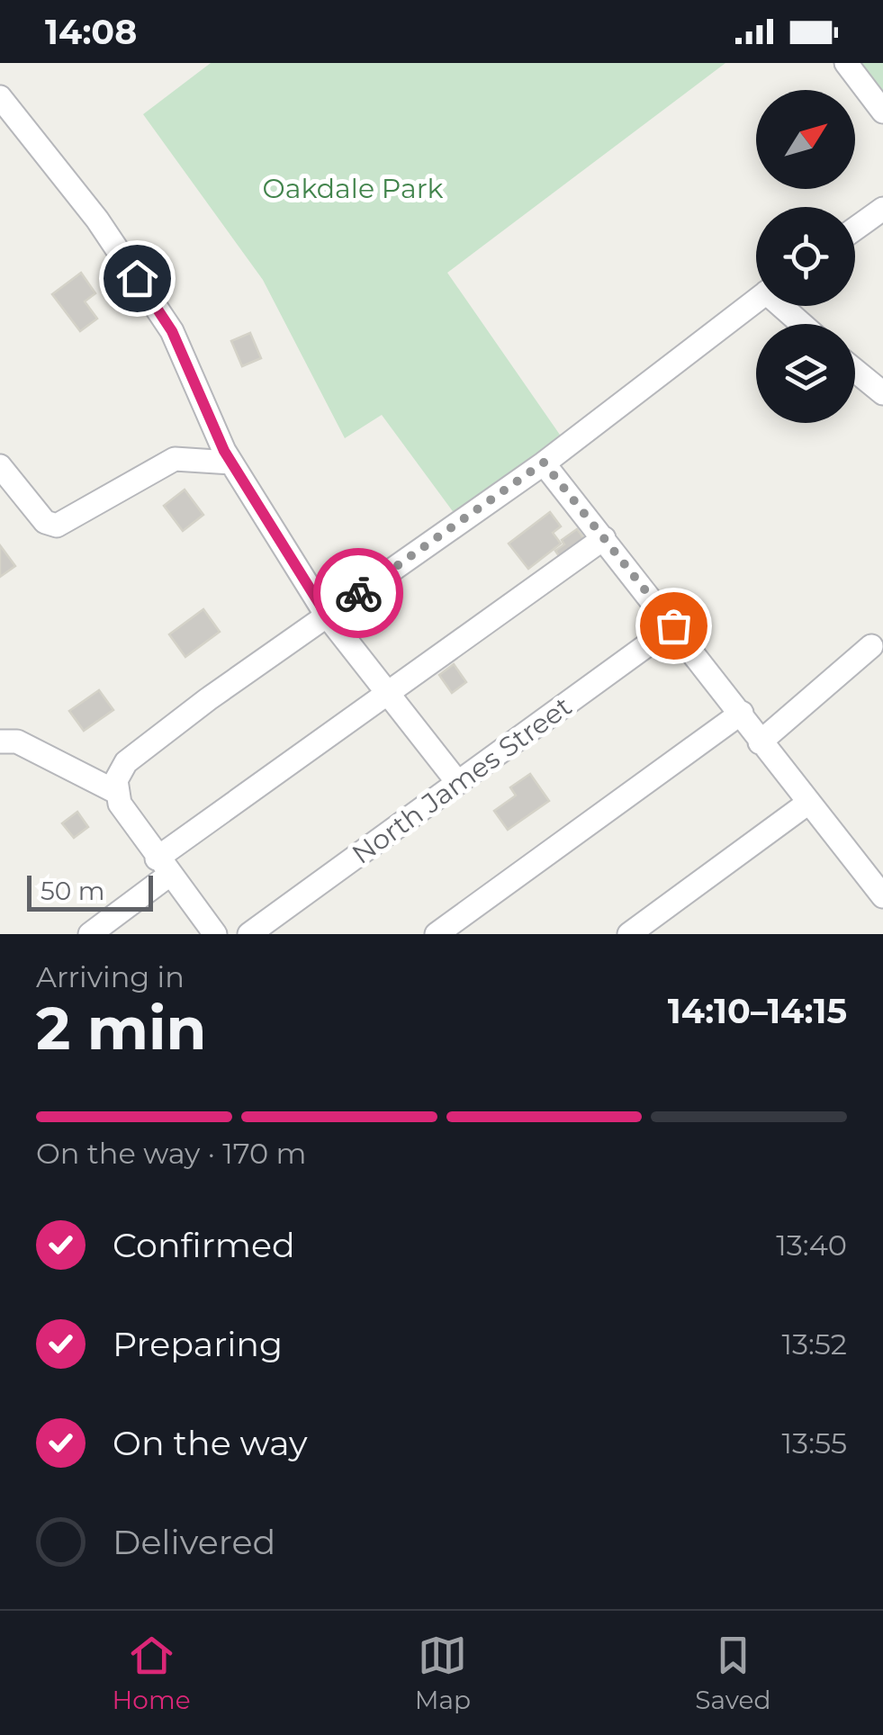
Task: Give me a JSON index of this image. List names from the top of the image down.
{
  "streets": {
    "street": ["North James Street"]
  },
  "parks": ["Oakdale Park"],
  "scale_bar": "50 m",
  "north": "top right",
  "page": {
    "status": "14:08",
    "scale": "50 m",
    "heading": ["2 min", "Arriving in", "14:10–14:15"],
    "bar": "On the way · 170 m",
    "list": [
      ["Confirmed", "13:40"],
      ["Preparing", "13:52"],
      ["On the way", "13:55"],
      "Delivered"
    ],
    "tabs": ["Home", "Map", "Saved"]
  }
}
